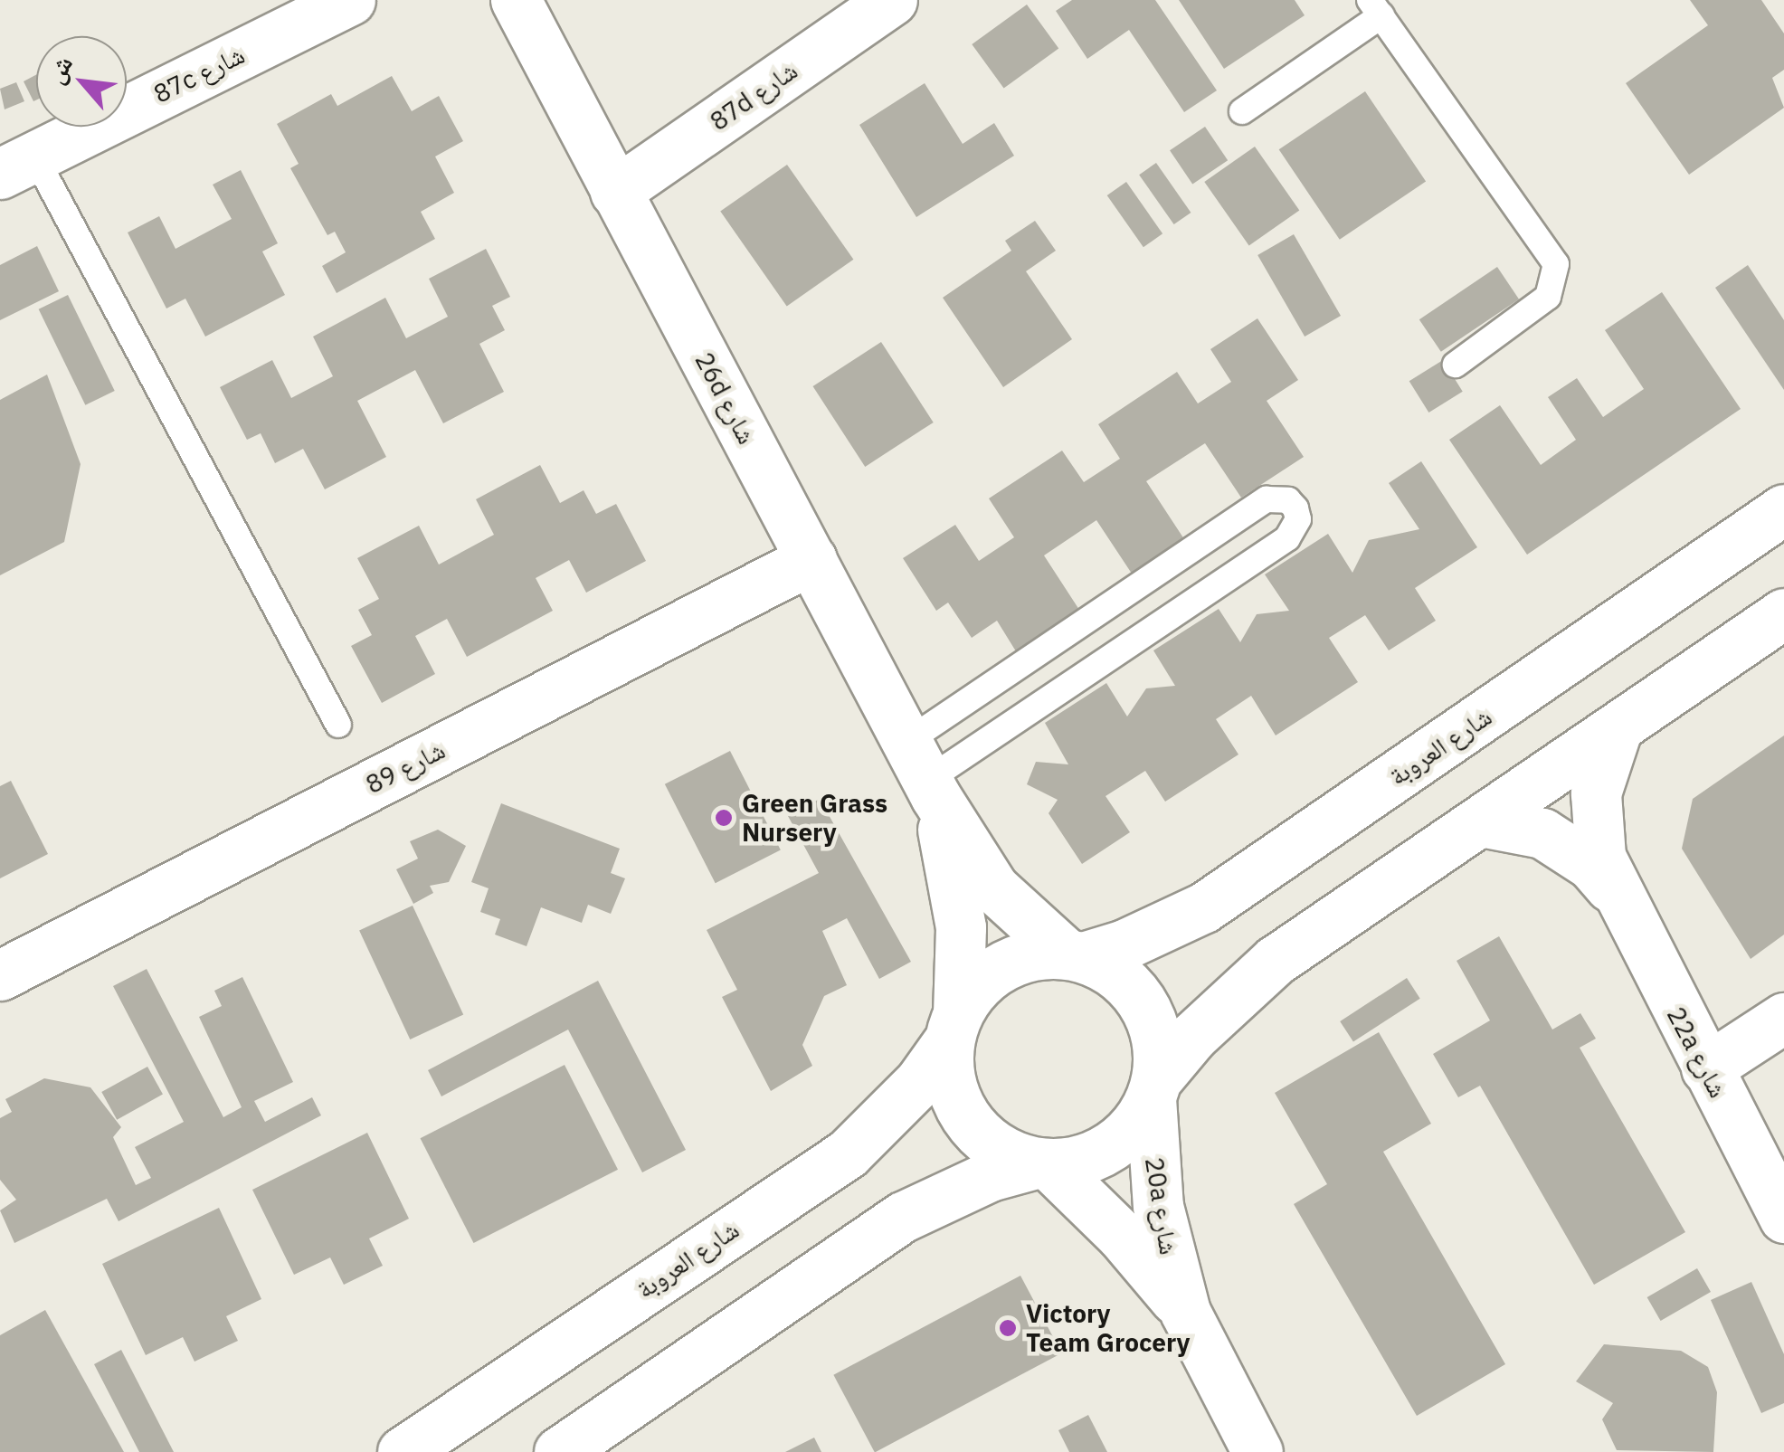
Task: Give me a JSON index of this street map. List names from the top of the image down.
{
  "streets": {
    "street": [
      "87c شارع",
      "87d شارع",
      "26d شارع",
      "شارع العروبة",
      "شارع 89",
      "22a شارع",
      "20a شارع"
    ]
  },
  "crossings": [
    ["87d شارع", "26d شارع"],
    ["26d شارع", "شارع العروبة"],
    ["26d شارع", "شارع 89"],
    ["26d شارع", "20a شارع"],
    ["شارع العروبة", "20a شارع"]
  ],
  "places": ["Green Grass Nursery", "Victory Team Grocery"],
  "north": "top left"
}
